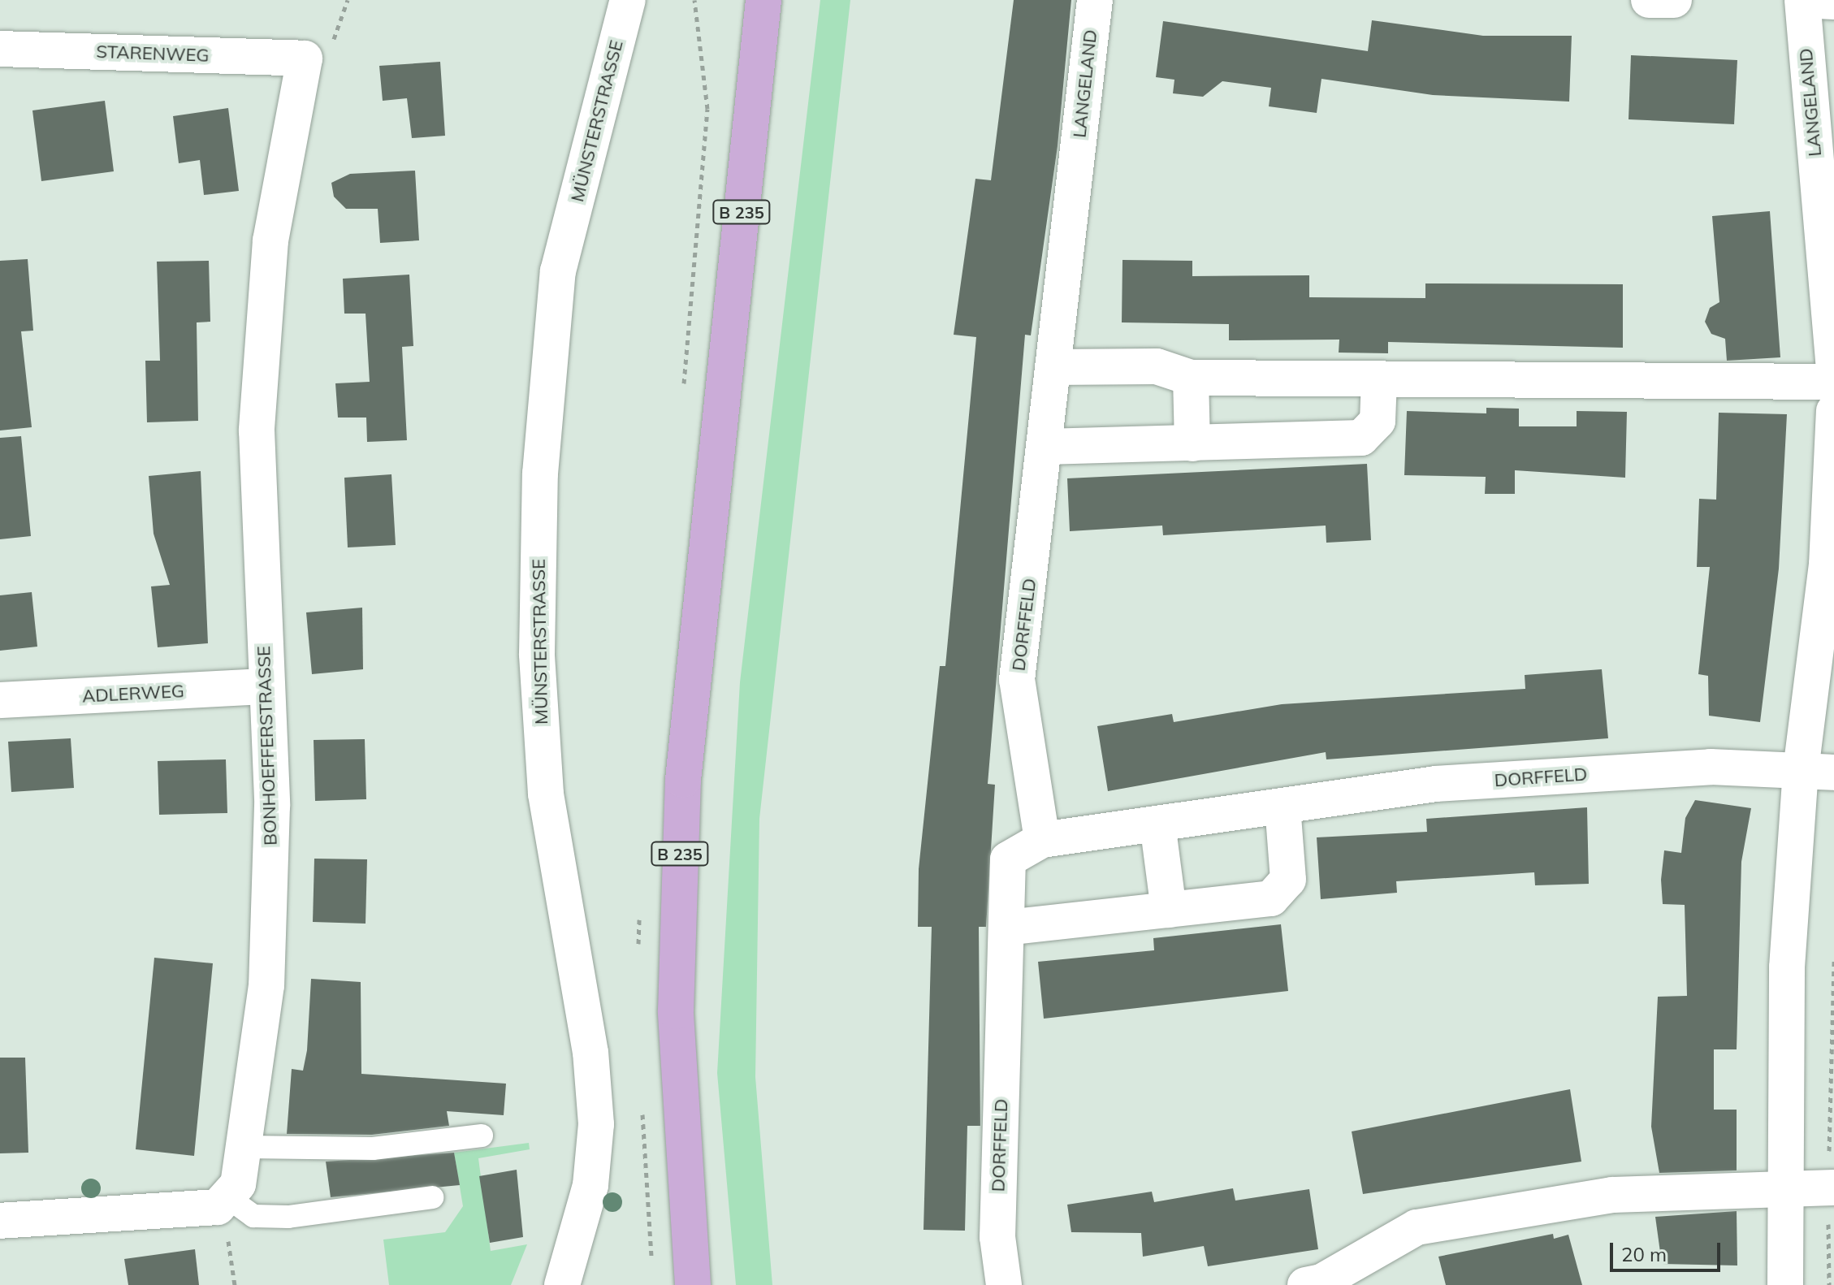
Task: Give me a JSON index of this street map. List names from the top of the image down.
{
  "streets": {
    "main road": ["B 235"],
    "street": [
      "STARENWEG",
      "LANGELAND",
      "MÜNSTERSTRASSE",
      "DORFFELD",
      "ADLERWEG",
      "BONHOEFFERSTRASSE"
    ]
  },
  "crossings": [
    ["STARENWEG", "BONHOEFFERSTRASSE"],
    ["LANGELAND", "DORFFELD"],
    ["ADLERWEG", "BONHOEFFERSTRASSE"]
  ],
  "scale_bar": "20 m"
}
